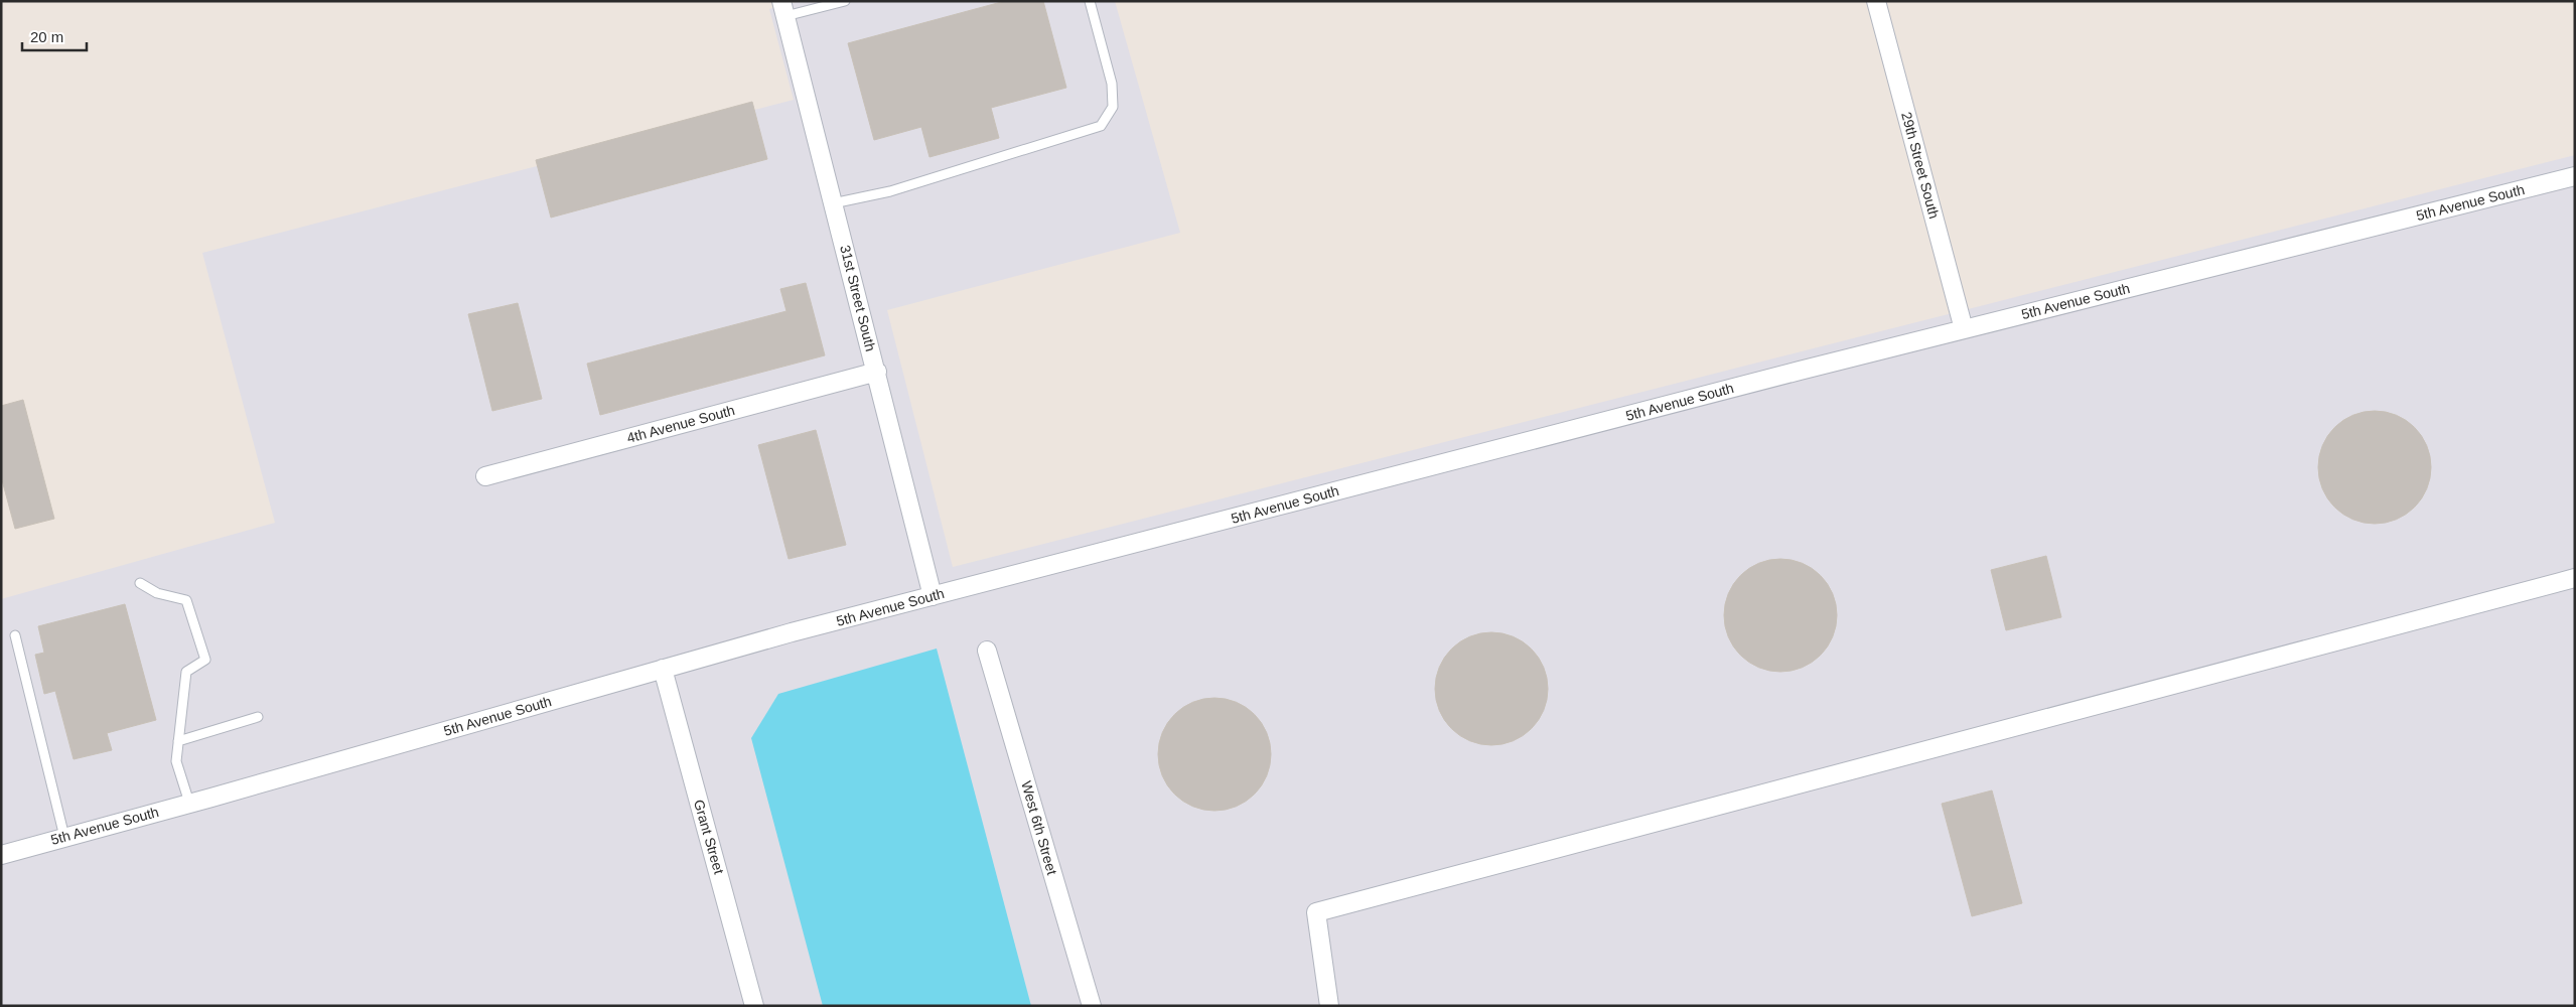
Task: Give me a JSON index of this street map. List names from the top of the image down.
{
  "streets": {
    "street": [
      "29th Street South",
      "5th Avenue South",
      "31st Street South",
      "4th Avenue South",
      "West 6th Street",
      "Grant Street"
    ]
  },
  "crossings": [
    ["29th Street South", "5th Avenue South"],
    ["5th Avenue South", "31st Street South"],
    ["5th Avenue South", "Grant Street"],
    ["31st Street South", "4th Avenue South"]
  ],
  "scale_bar": "20 m"
}
